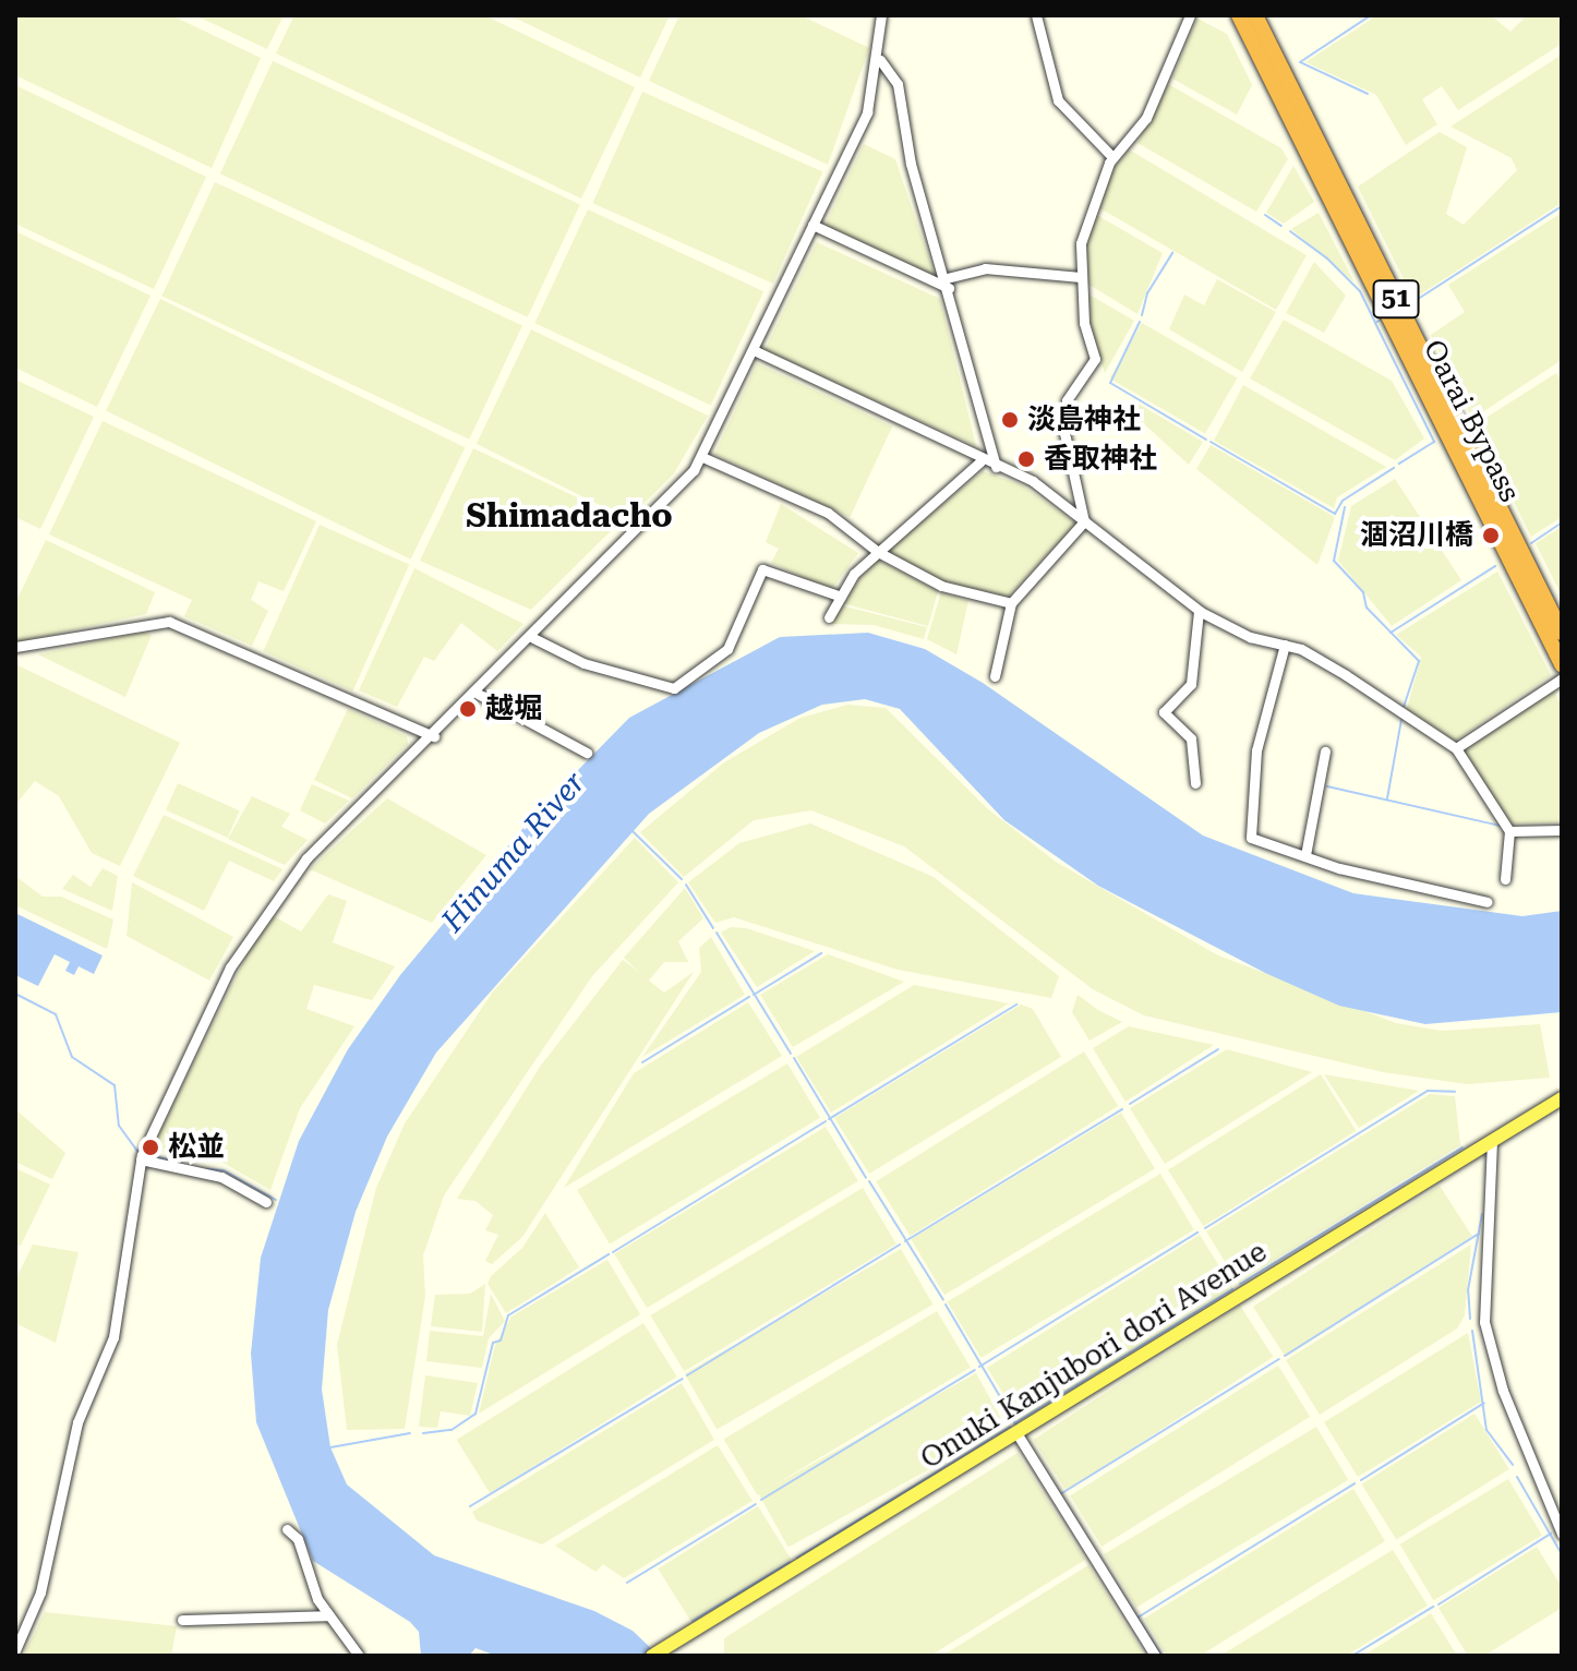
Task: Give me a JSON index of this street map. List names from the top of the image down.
{
  "streets": {
    "highway": ["51", "Oarai Bypass"],
    "main road": ["Onuki Kanjubori dori Avenue"]
  },
  "districts": ["Shimadacho"],
  "water": ["Hinuma River"],
  "places": [
    "淡島神社",
    "香取神社",
    "涸沼川橋",
    "越堀",
    "松並"
  ]
}
